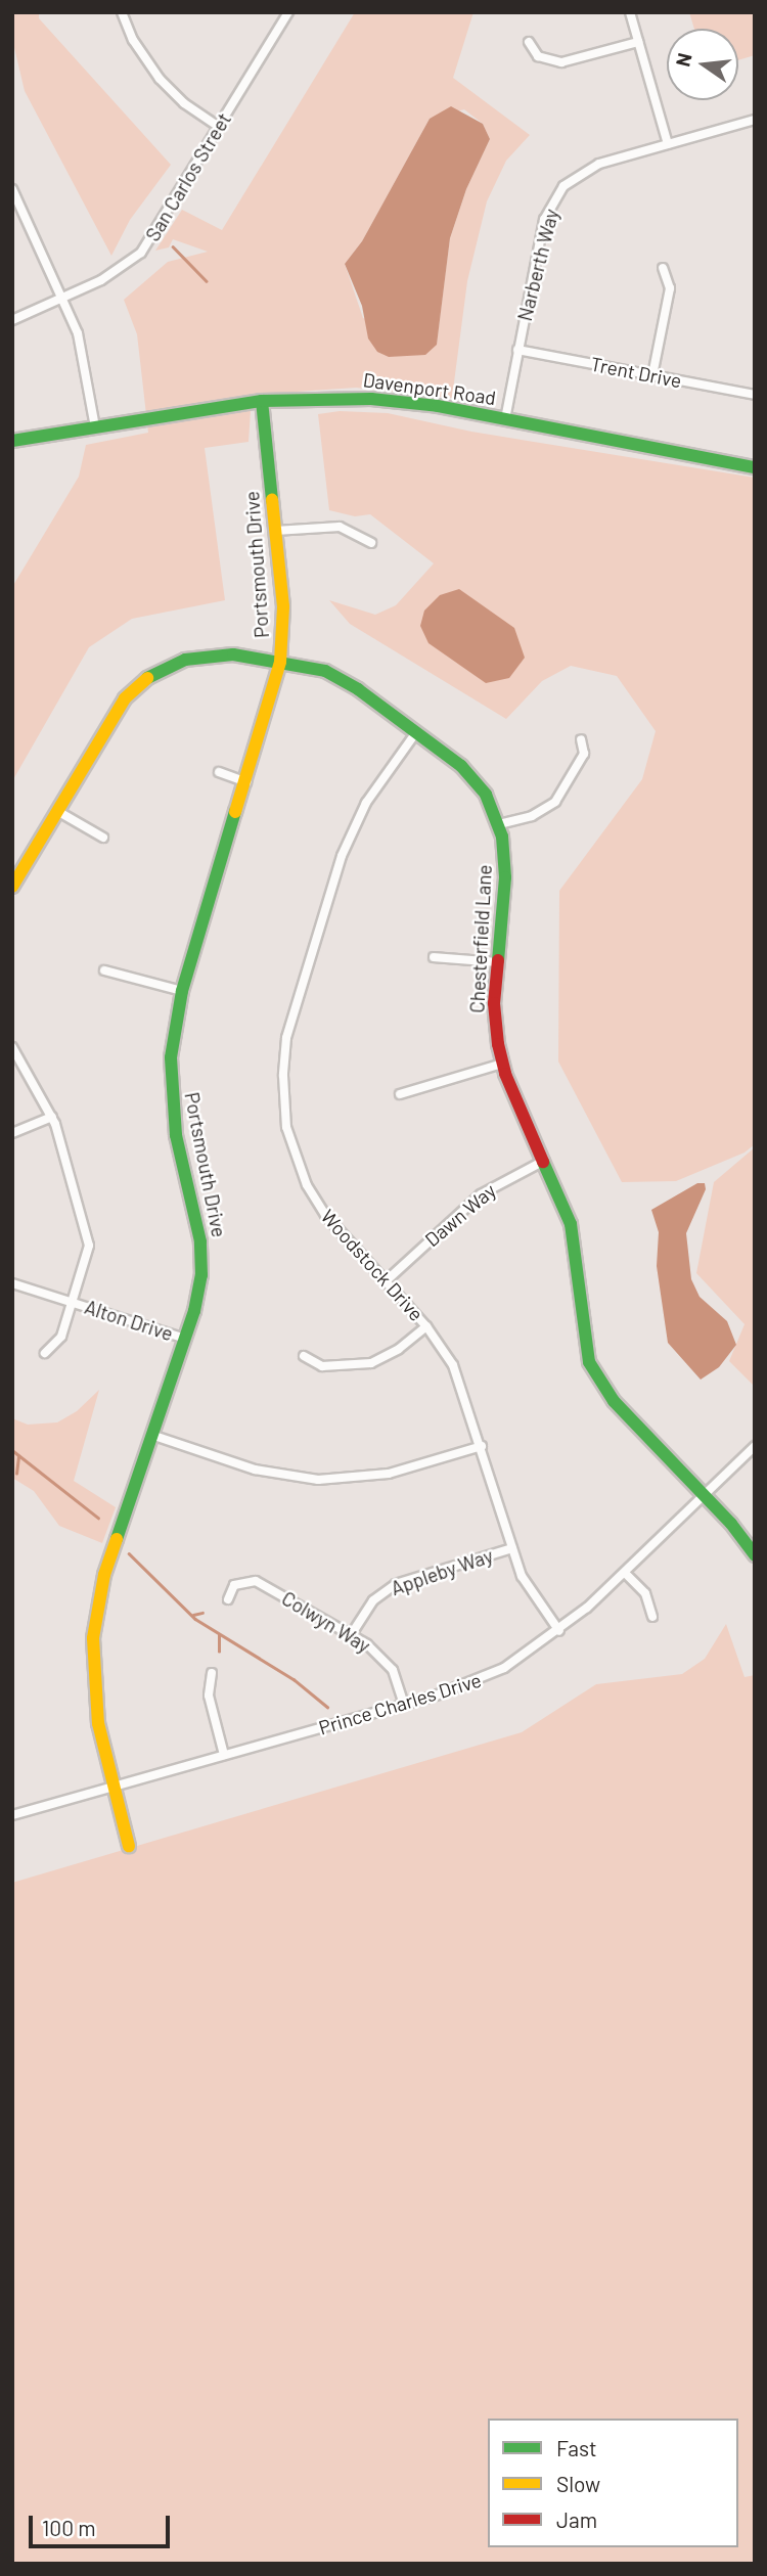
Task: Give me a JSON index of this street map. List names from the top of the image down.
{
  "streets": {
    "street": [
      "San Carlos Street",
      "Narberth Way",
      "Trent Drive",
      "Davenport Road",
      "Portsmouth Drive",
      "Chesterfield Lane",
      "Dawn Way",
      "Woodstock Drive",
      "Alton Drive",
      "Appleby Way",
      "Colwyn Way",
      "Prince Charles Drive"
    ]
  },
  "crossings": [
    ["Narberth Way", "Trent Drive"],
    ["Narberth Way", "Davenport Road"],
    ["Davenport Road", "Portsmouth Drive"],
    ["Portsmouth Drive", "Chesterfield Lane"],
    ["Portsmouth Drive", "Alton Drive"],
    ["Portsmouth Drive", "Prince Charles Drive"],
    ["Chesterfield Lane", "Dawn Way"],
    ["Chesterfield Lane", "Woodstock Drive"],
    ["Chesterfield Lane", "Prince Charles Drive"],
    ["Dawn Way", "Woodstock Drive"],
    ["Woodstock Drive", "Appleby Way"],
    ["Woodstock Drive", "Prince Charles Drive"],
    ["Appleby Way", "Colwyn Way"],
    ["Colwyn Way", "Prince Charles Drive"]
  ],
  "legend": ["Fast", "Slow", "Jam"],
  "scale_bar": "100 m",
  "north": "left"
}
